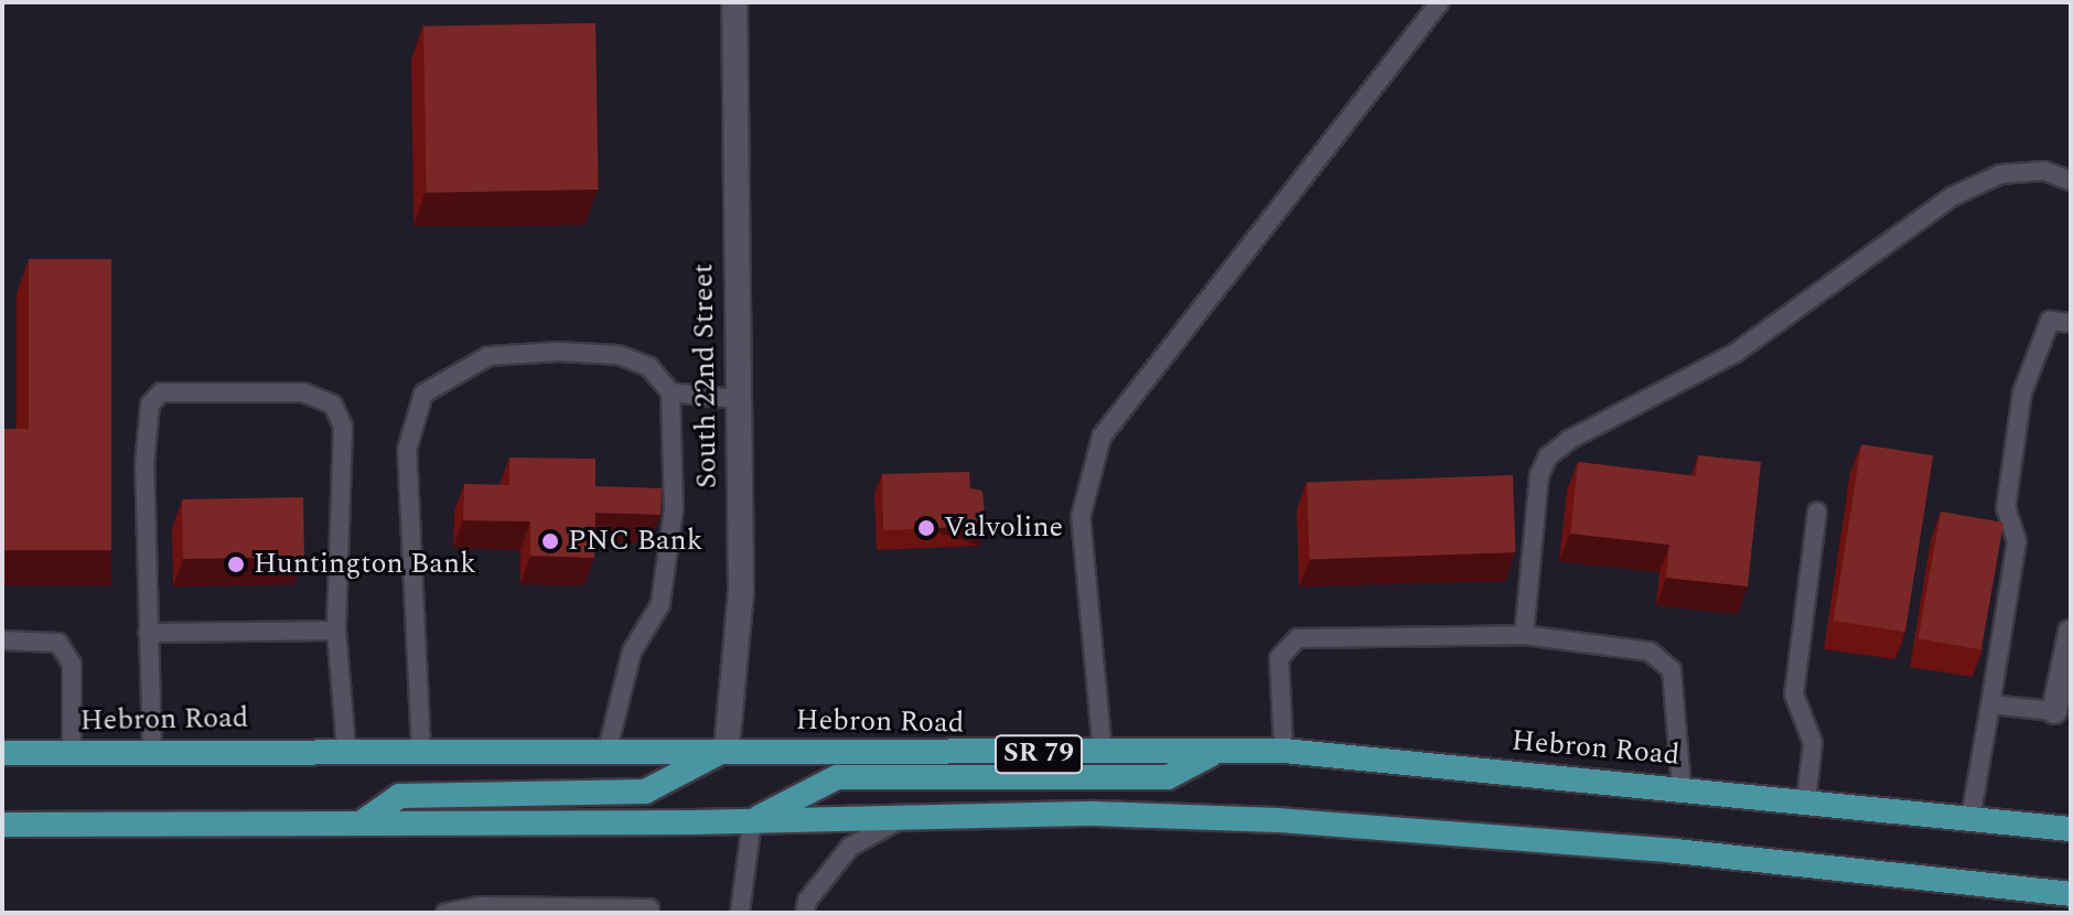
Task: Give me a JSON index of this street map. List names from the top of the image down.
{
  "streets": {
    "highway": ["Hebron Road", "SR 79"],
    "street": ["South 22nd Street"]
  },
  "crossings": [
    ["South 22nd Street", "Hebron Road"]
  ],
  "places": ["Valvoline", "PNC Bank", "Huntington Bank"]
}
